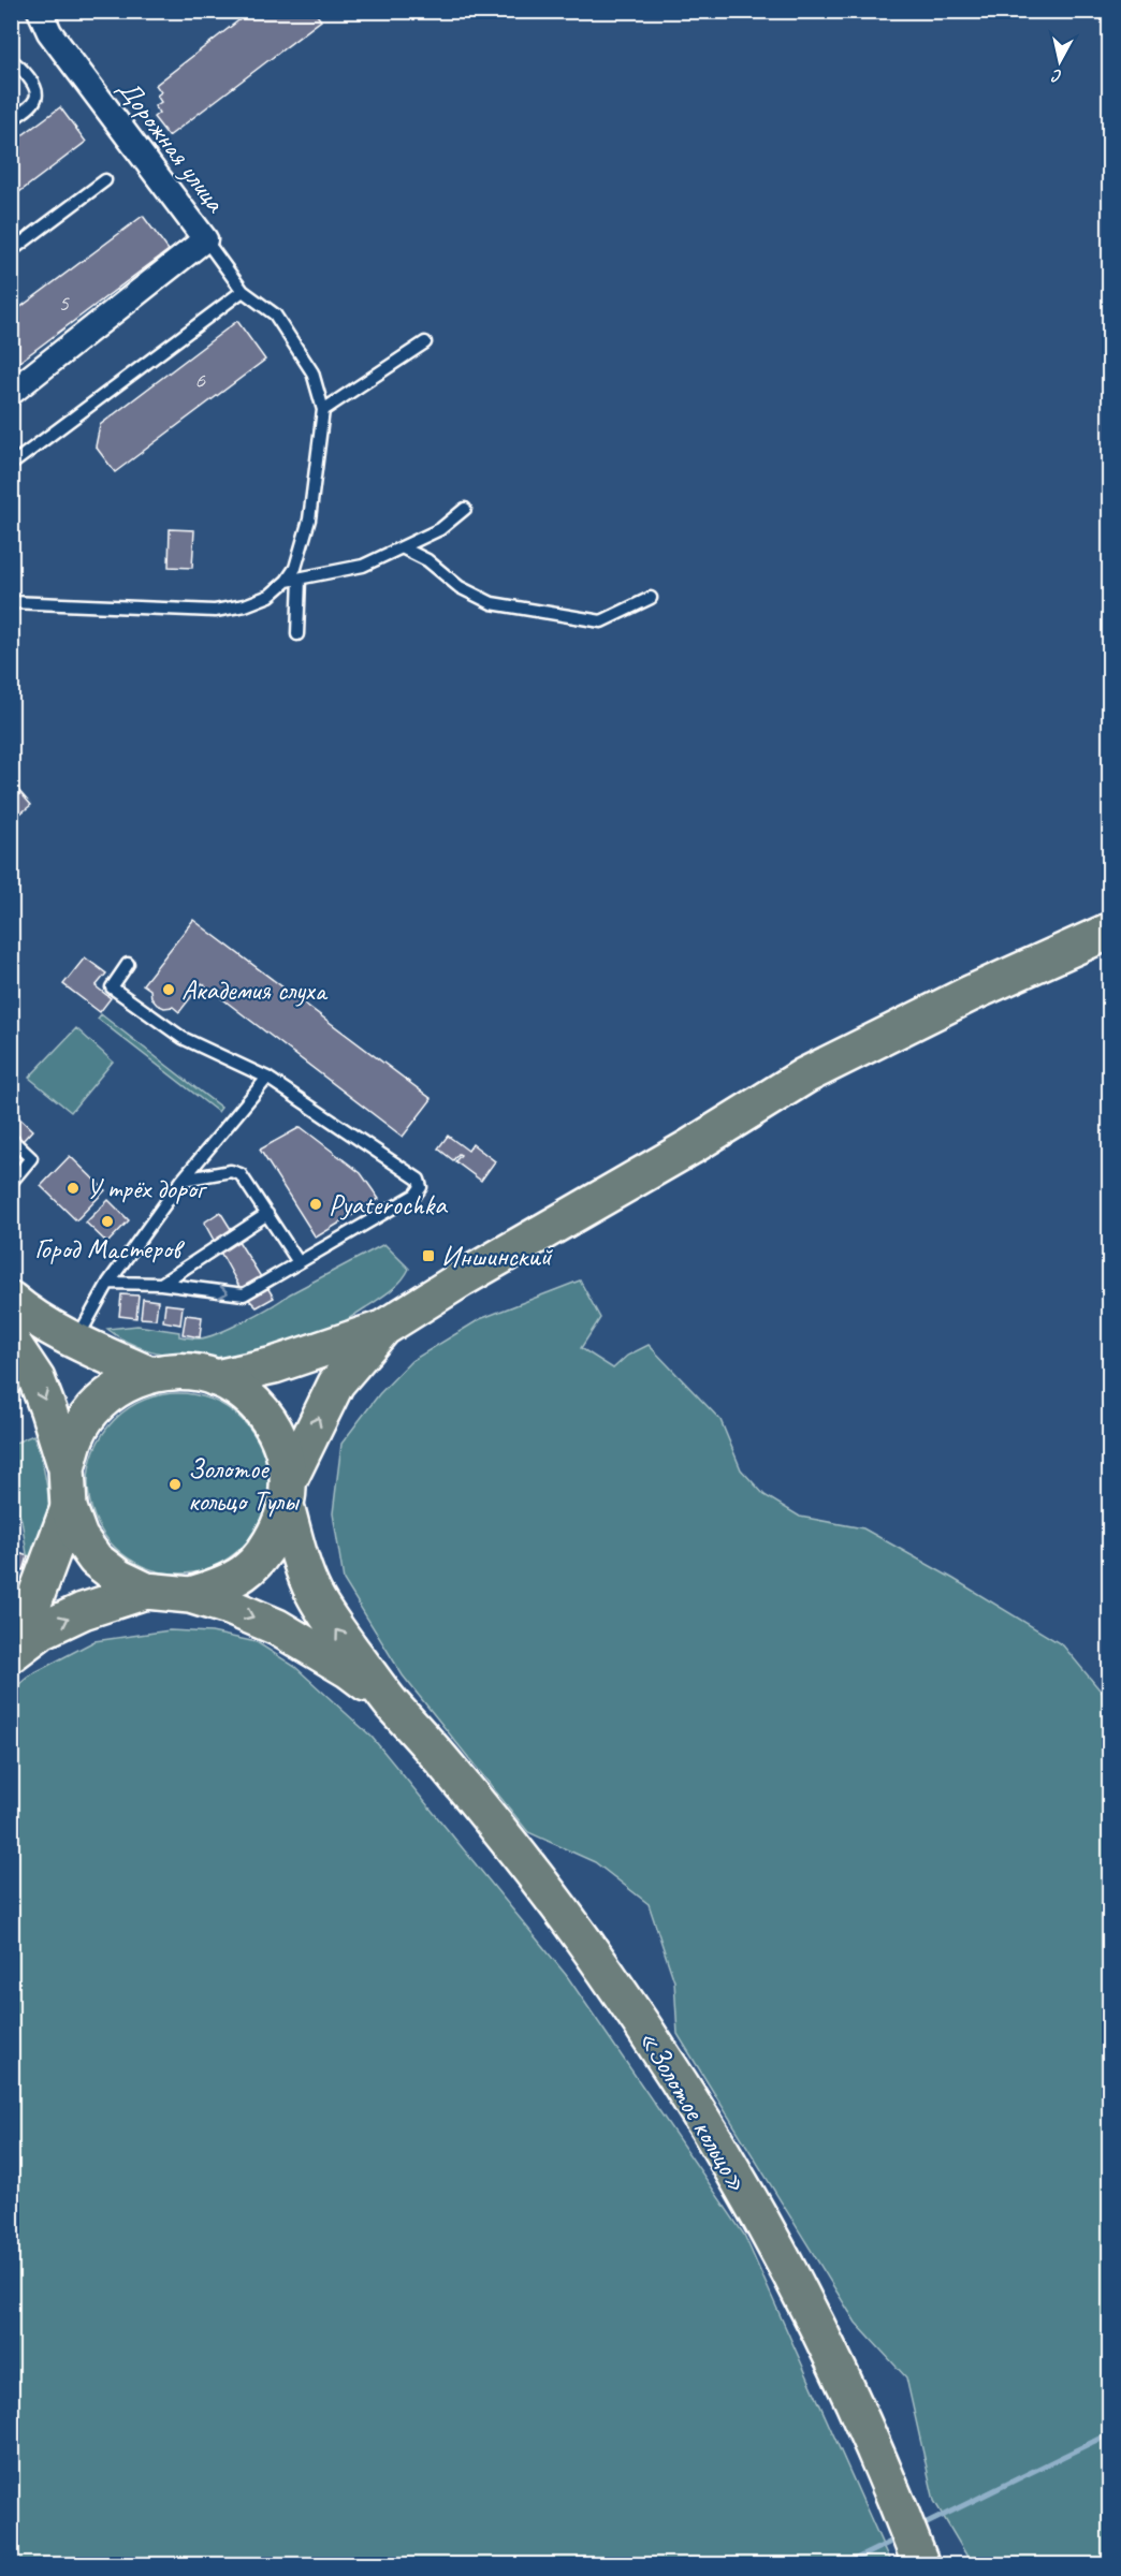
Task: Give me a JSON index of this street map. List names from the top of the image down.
{
  "streets": {
    "main road": ["«Золотое кольцо»"],
    "street": ["Дорожная улица"]
  },
  "places": {
    "other": [
      "Академия слуха",
      "У трёх дорог",
      "Pyaterochka",
      "Город Мастеров",
      "Золотое кольцо Тулы"
    ],
    "transit": ["Иншинский"]
  },
  "house_numbers": ["5", "6"],
  "north": "bottom"
}
